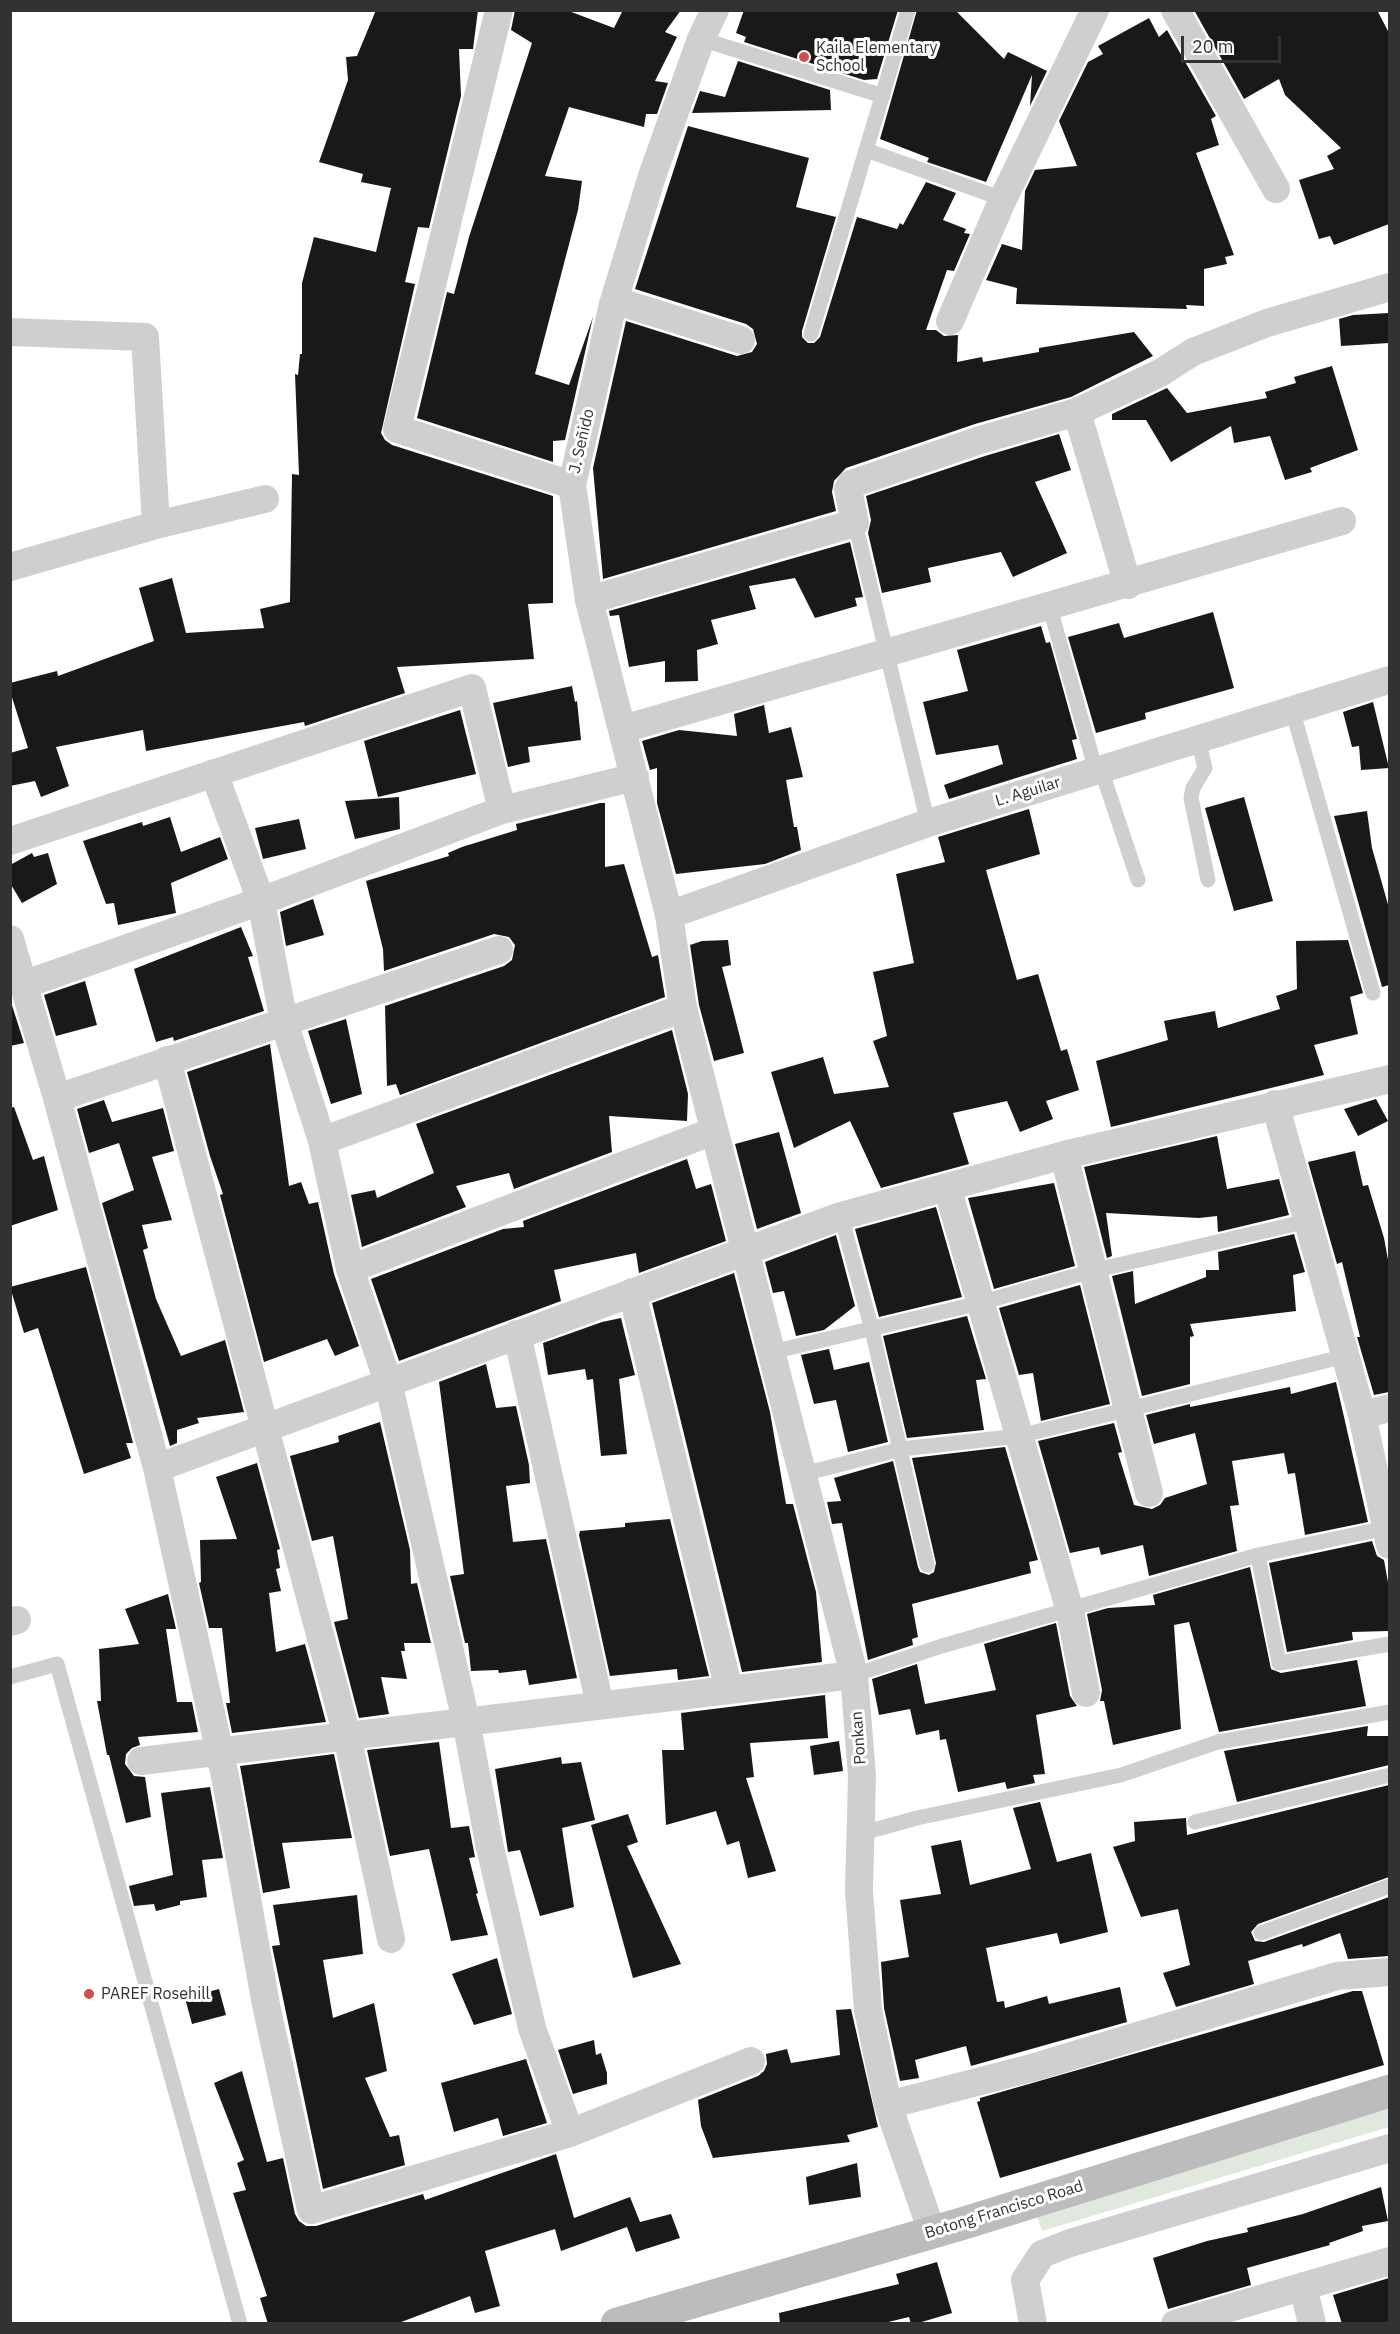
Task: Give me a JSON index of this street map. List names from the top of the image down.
{
  "streets": {
    "street": [
      "J. Señido",
      "L. Aguilar",
      "Ponkan",
      "Botong Francisco Road"
    ]
  },
  "crossings": [
    ["J. Señido", "L. Aguilar"],
    ["J. Señido", "Ponkan"],
    ["Ponkan", "Botong Francisco Road"]
  ],
  "places": ["Kaila Elementary School", "PAREF Rosehill"],
  "scale_bar": "20 m"
}
